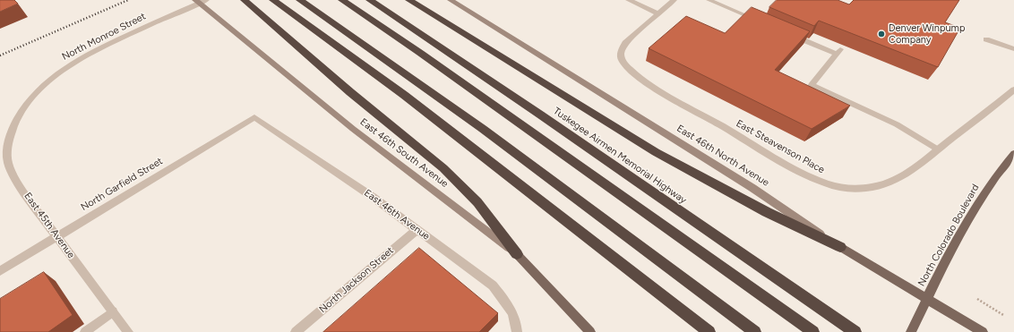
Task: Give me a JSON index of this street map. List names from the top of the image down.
{
  "streets": {
    "highway": ["Tuskegee Airmen Memorial Highway"],
    "main road": ["East 46th South Avenue", "East 46th North Avenue", "North Colorado Boulevard"],
    "street": [
      "North Monroe Street",
      "East Steavenson Place",
      "North Garfield Street",
      "East 46th Avenue",
      "East 45th Avenue",
      "North Jackson Street"
    ]
  },
  "crossings": [
    ["North Monroe Street", "East 46th South Avenue"],
    ["North Monroe Street", "East 45th Avenue"],
    ["East 46th North Avenue", "North Colorado Boulevard"],
    ["North Garfield Street", "East 46th Avenue"],
    ["North Garfield Street", "East 45th Avenue"],
    ["East 46th Avenue", "North Jackson Street"]
  ],
  "places": ["Denver Winpump Company"]
}
